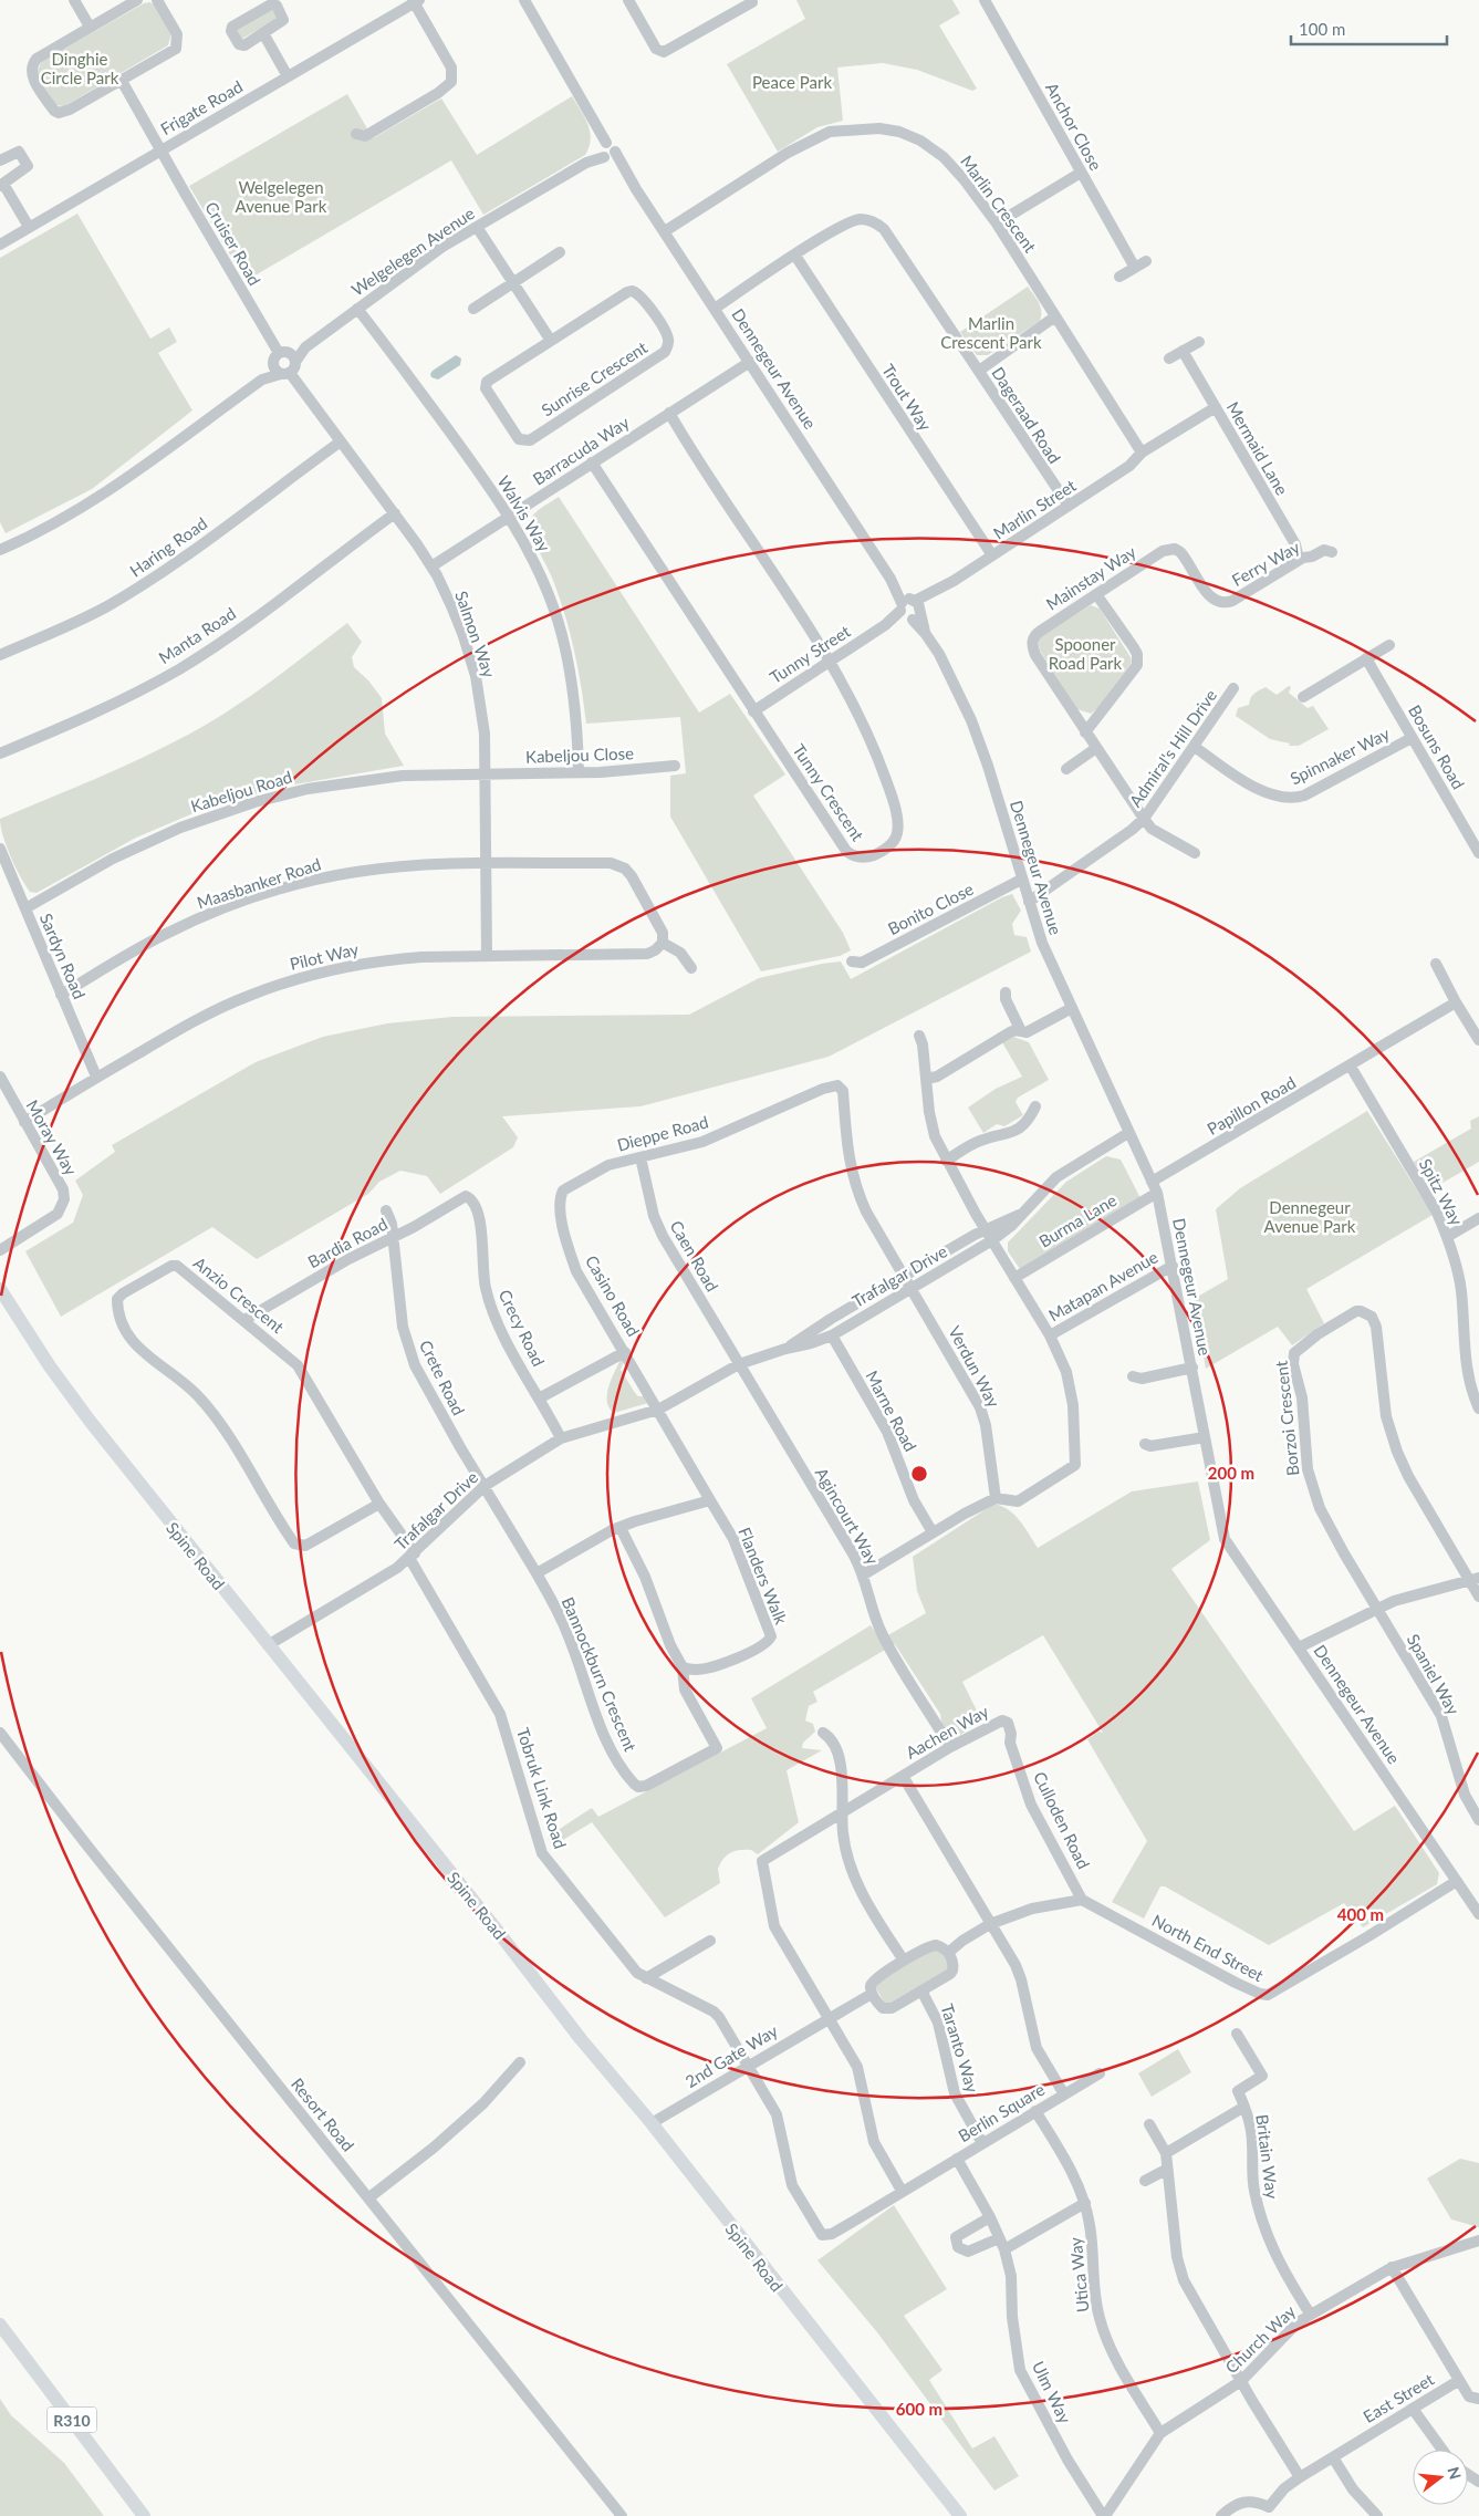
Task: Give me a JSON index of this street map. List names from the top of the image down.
{
  "streets": {
    "main road": ["Spine Road", "R310"],
    "street": [
      "Frigate Road",
      "Anchor Close",
      "Marlin Crescent",
      "Cruiser Road",
      "Welgelegen Avenue",
      "Dennegeur Avenue",
      "Sunrise Crescent",
      "Trout Way",
      "Dageraad Road",
      "Mermaid Lane",
      "Barracuda Way",
      "Marlin Street",
      "Walvis Way",
      "Haring Road",
      "Ferry Way",
      "Mainstay Way",
      "Salmon Way",
      "Manta Road",
      "Tunny Street",
      "Bosuns Road",
      "Admiral's Hill Drive",
      "Kabeljou Close",
      "Spinnaker Way",
      "Kabeljou Road",
      "Tunny Crescent",
      "Maasbanker Road",
      "Bonito Close",
      "Sardyn Road",
      "Pilot Way",
      "Papillon Road",
      "Dieppe Road",
      "Moray Way",
      "Spitz Way",
      "Burma Lane",
      "Bardia Road",
      "Caen Road",
      "Trafalgar Drive",
      "Matapan Avenue",
      "Anzio Crescent",
      "Casino Road",
      "Crecy Road",
      "Verdun Way",
      "Crete Road",
      "Marne Road",
      "Borzoi Crescent",
      "Agincourt Way",
      "Flanders Walk",
      "Bannockburn Crescent",
      "Spaniel Way",
      "Aachen Way",
      "Tobruk Link Road",
      "Culloden Road",
      "North End Street",
      "Taranto Way",
      "2nd Gate Way",
      "Berlin Square",
      "Resort Road",
      "Britain Way",
      "Utica Way",
      "Church Way",
      "Ulm Way",
      "East Street"
    ]
  },
  "crossings": [
    ["Frigate Road", "Cruiser Road"],
    ["Marlin Crescent", "Dennegeur Avenue"],
    ["Marlin Crescent", "Marlin Street"],
    ["Cruiser Road", "Welgelegen Avenue"],
    ["Cruiser Road", "Salmon Way"],
    ["Welgelegen Avenue", "Dennegeur Avenue"],
    ["Welgelegen Avenue", "Walvis Way"],
    ["Welgelegen Avenue", "Salmon Way"],
    ["Dennegeur Avenue", "Dageraad Road"],
    ["Dennegeur Avenue", "Barracuda Way"],
    ["Dennegeur Avenue", "Marlin Street"],
    ["Dennegeur Avenue", "Tunny Street"],
    ["Dennegeur Avenue", "Admiral's Hill Drive"],
    ["Dennegeur Avenue", "Bonito Close"],
    ["Dennegeur Avenue", "Papillon Road"],
    ["Dennegeur Avenue", "Burma Lane"],
    ["Dennegeur Avenue", "Trafalgar Drive"],
    ["Dennegeur Avenue", "Matapan Avenue"],
    ["Dennegeur Avenue", "North End Street"],
    ["Trout Way", "Dageraad Road"],
    ["Trout Way", "Marlin Street"],
    ["Dageraad Road", "Marlin Street"],
    ["Mermaid Lane", "Marlin Street"],
    ["Mermaid Lane", "Ferry Way"],
    ["Barracuda Way", "Walvis Way"],
    ["Barracuda Way", "Salmon Way"],
    ["Barracuda Way", "Tunny Crescent"],
    ["Marlin Street", "Tunny Street"],
    ["Walvis Way", "Kabeljou Close"],
    ["Haring Road", "Salmon Way"],
    ["Ferry Way", "Mainstay Way"],
    ["Salmon Way", "Manta Road"],
    ["Salmon Way", "Kabeljou Close"],
    ["Salmon Way", "Kabeljou Road"],
    ["Salmon Way", "Maasbanker Road"],
    ["Salmon Way", "Pilot Way"],
    ["Tunny Street", "Tunny Crescent"],
    ["Bosuns Road", "Spinnaker Way"],
    ["Admiral's Hill Drive", "Spinnaker Way"],
    ["Kabeljou Close", "Kabeljou Road"],
    ["Kabeljou Road", "Sardyn Road"],
    ["Maasbanker Road", "Sardyn Road"],
    ["Sardyn Road", "Pilot Way"],
    ["Pilot Way", "Moray Way"],
    ["Papillon Road", "Spitz Way"],
    ["Papillon Road", "Burma Lane"],
    ["Dieppe Road", "Caen Road"],
    ["Dieppe Road", "Casino Road"],
    ["Dieppe Road", "Verdun Way"],
    ["Bardia Road", "Anzio Crescent"],
    ["Bardia Road", "Crecy Road"],
    ["Bardia Road", "Crete Road"],
    ["Caen Road", "Trafalgar Drive"],
    ["Caen Road", "Agincourt Way"],
    ["Trafalgar Drive", "Anzio Crescent"],
    ["Trafalgar Drive", "Casino Road"],
    ["Trafalgar Drive", "Crecy Road"],
    ["Trafalgar Drive", "Verdun Way"],
    ["Trafalgar Drive", "Crete Road"],
    ["Trafalgar Drive", "Marne Road"],
    ["Trafalgar Drive", "Agincourt Way"],
    ["Trafalgar Drive", "Spine Road"],
    ["Trafalgar Drive", "Tobruk Link Road"],
    ["Anzio Crescent", "Tobruk Link Road"],
    ["Casino Road", "Flanders Walk"],
    ["Crete Road", "Bannockburn Crescent"],
    ["Borzoi Crescent", "Spaniel Way"],
    ["Agincourt Way", "Aachen Way"],
    ["Spine Road", "2nd Gate Way"],
    ["Flanders Walk", "Bannockburn Crescent"],
    ["Aachen Way", "Culloden Road"],
    ["Aachen Way", "Berlin Square"],
    ["Tobruk Link Road", "2nd Gate Way"],
    ["Tobruk Link Road", "Berlin Square"],
    ["Culloden Road", "North End Street"],
    ["Taranto Way", "Berlin Square"],
    ["2nd Gate Way", "Berlin Square"],
    ["Berlin Square", "Utica Way"],
    ["Berlin Square", "Ulm Way"],
    ["Britain Way", "Church Way"],
    ["Utica Way", "Church Way"],
    ["Church Way", "Ulm Way"],
    ["Church Way", "East Street"]
  ],
  "parks": [
    "Dinghie Circle Park",
    "Peace Park",
    "Welgelegen Avenue Park",
    "Marlin Crescent Park",
    "Spooner Road Park",
    "Dennegeur Avenue Park"
  ],
  "scale_bar": "100 m",
  "north": "right",
  "rings": ["200 m", "400 m", "600 m"]
}
